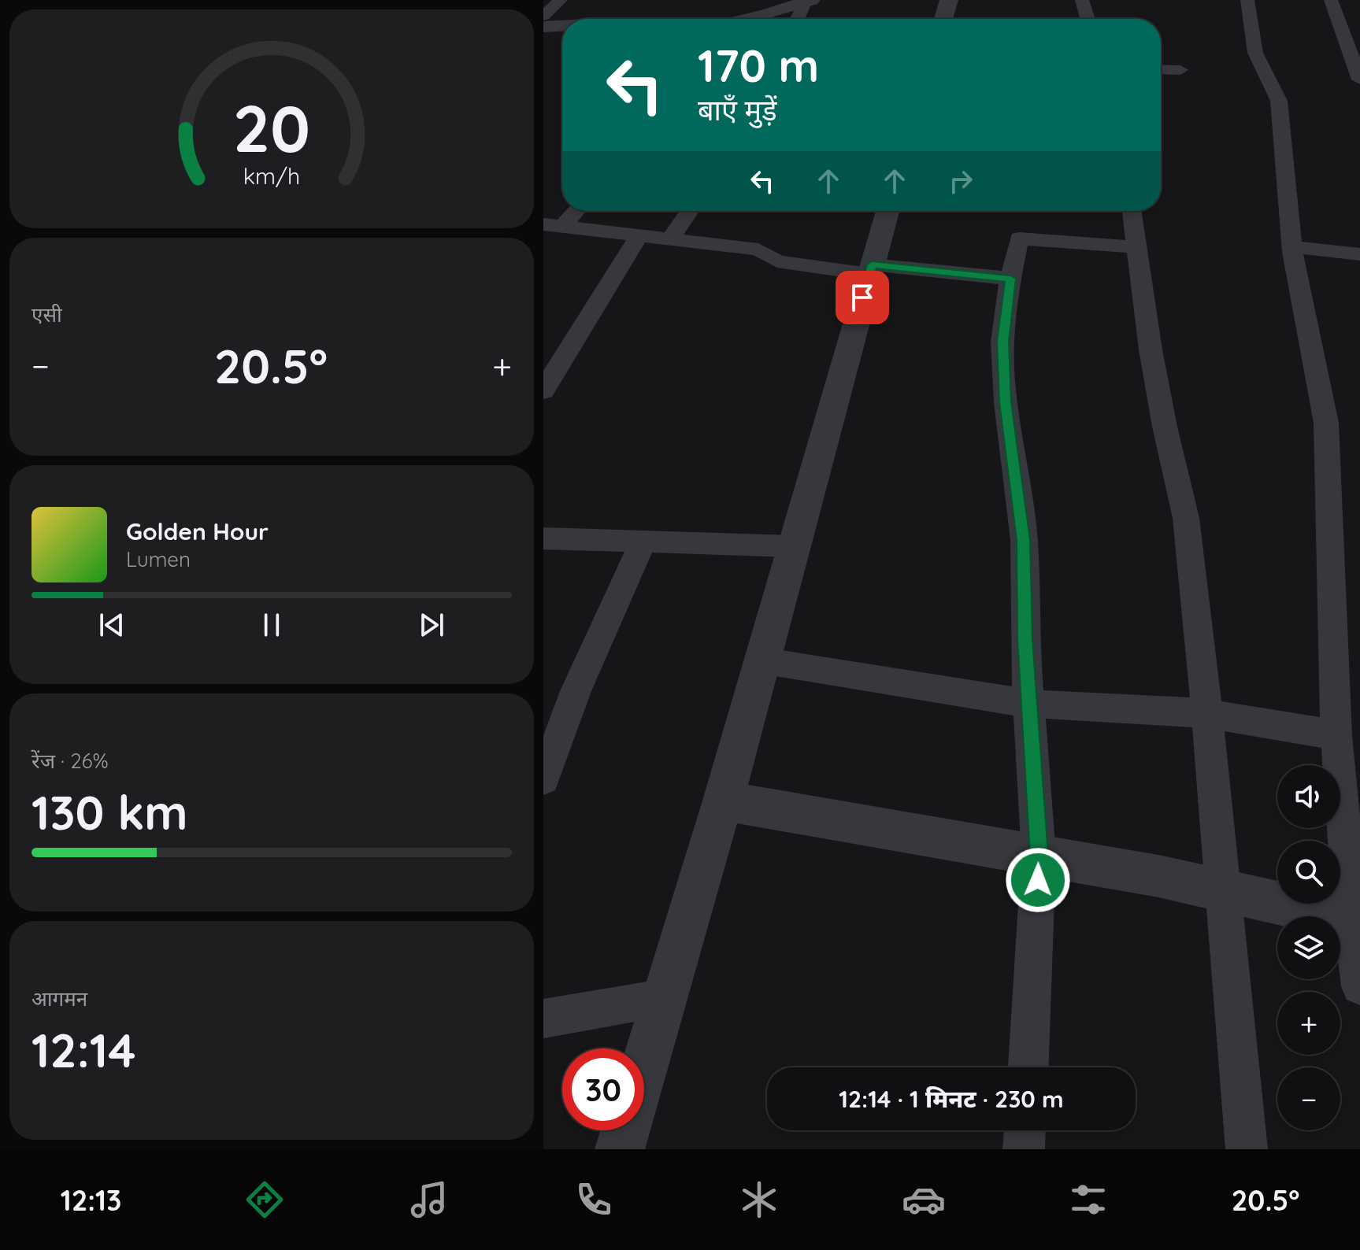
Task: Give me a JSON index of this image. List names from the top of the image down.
{
  "page": {
    "turn": ["170 m", "बाएँ मुड़ें"],
    "tile": [
      "एसी",
      ["रेंज · 26%", "130 km"],
      ["आगमन", "12:14"]
    ],
    "heat": ["−", "20.5°", "+"],
    "song": ["Golden Hour", "Lumen"],
    "map_buttons": ["+", "−"],
    "limit": "30",
    "trip": "12:14 · 1 मिनट · 230 m",
    "tabs": ["12:13", "20.5°"],
    "gauge": ["20", "km/h"]
  }
}
